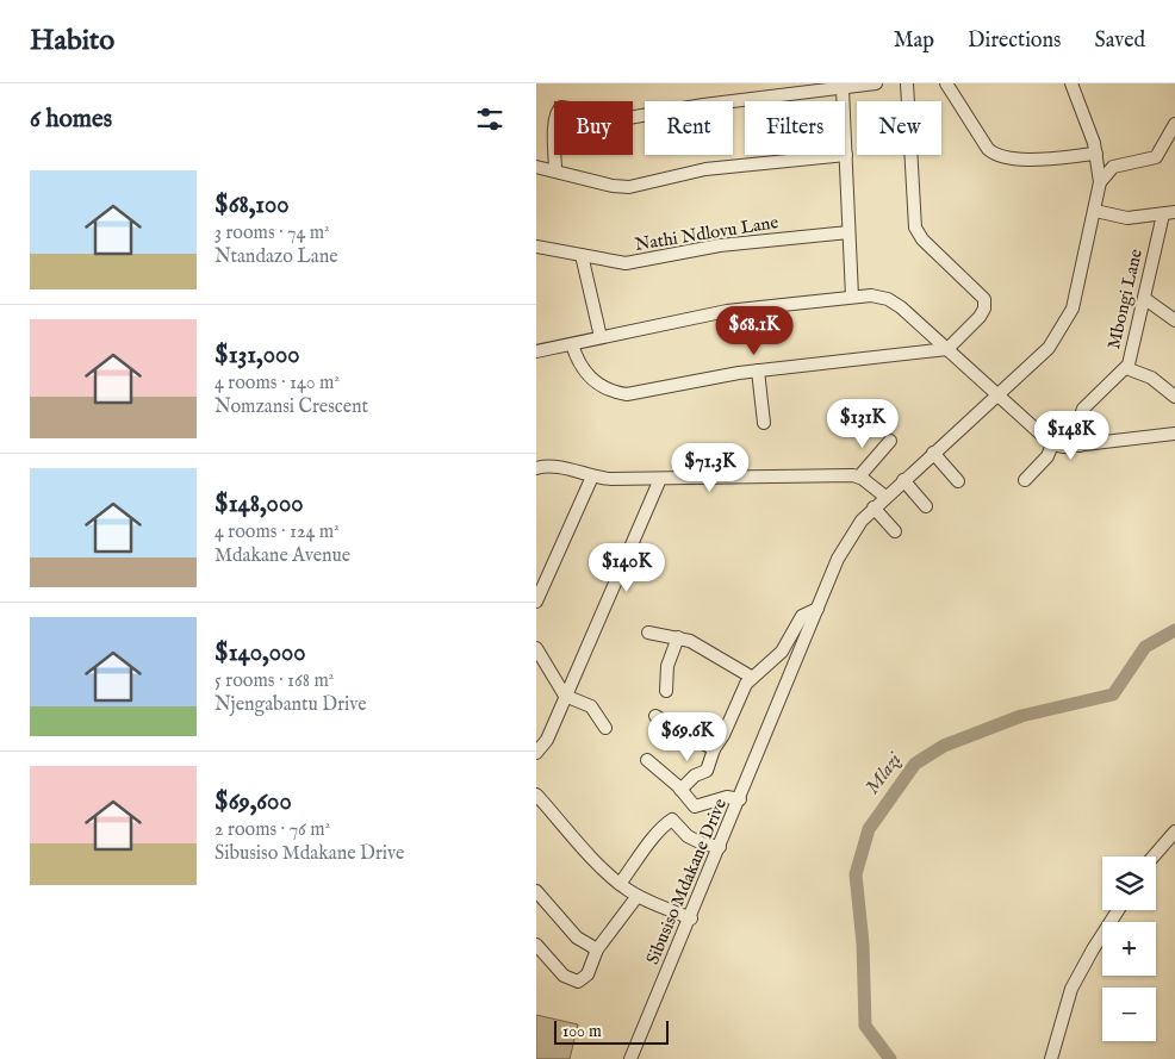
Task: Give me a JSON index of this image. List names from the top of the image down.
{
  "streets": {
    "street": ["Nathi Ndlovu Lane", "Mbongi Lane", "Sibusiso Mdakane Drive"]
  },
  "water": ["Mlazi"],
  "scale_bar": "100 m",
  "page": {
    "header": "Habito",
    "nav": ["Map", "Directions", "Saved"],
    "heading": "6 homes",
    "chip": [
      "Buy",
      "Rent",
      "Filters",
      "New"
    ],
    "list": [
      {
        "name": "$68,100",
        "note": "3 rooms · 74 m² · Ntandazo Lane"
      },
      {
        "name": "$131,000",
        "note": "4 rooms · 140 m² · Nomzansi Crescent"
      },
      {
        "name": "$148,000",
        "note": "4 rooms · 124 m² · Mdakane Avenue"
      },
      {
        "name": "$140,000",
        "note": "5 rooms · 168 m² · Njengabantu Drive"
      },
      {
        "name": "$69,600",
        "note": "2 rooms · 76 m² · Sibusiso Mdakane Drive"
      }
    ],
    "price": [
      "$68.1K",
      "$131K",
      "$148K",
      "$71.3K",
      "$140K",
      "$69.6K"
    ],
    "map_buttons": ["+", "−"],
    "scale": "100 m"
  }
}
